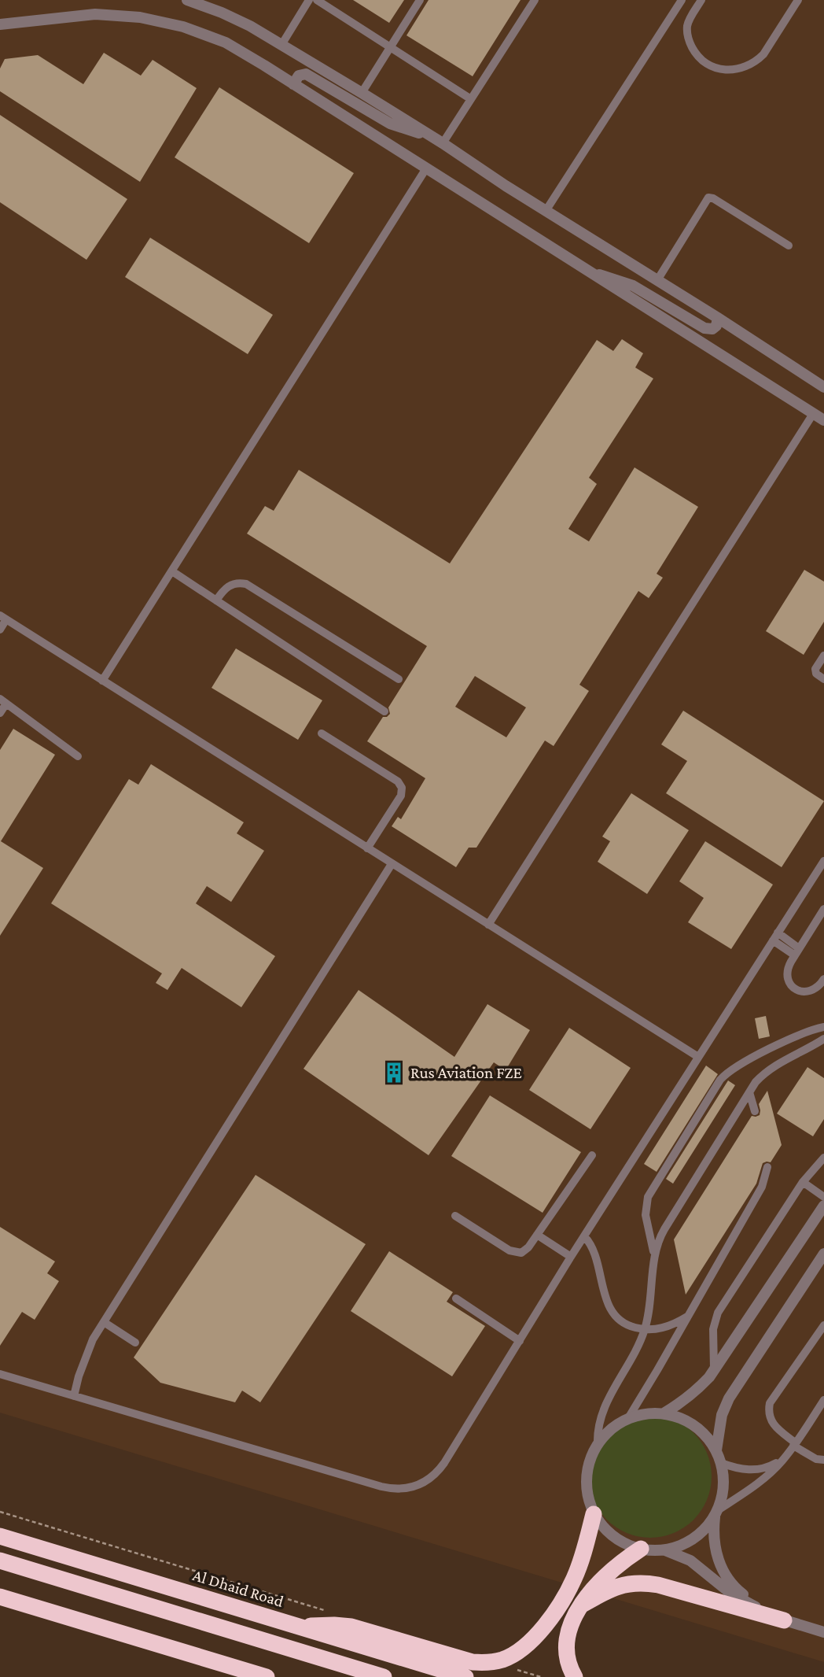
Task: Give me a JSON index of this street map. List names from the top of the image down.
{
  "streets": {
    "highway": ["Al Dhaid Road"]
  },
  "places": {
    "building": ["Rus Aviation FZE"]
  }
}
